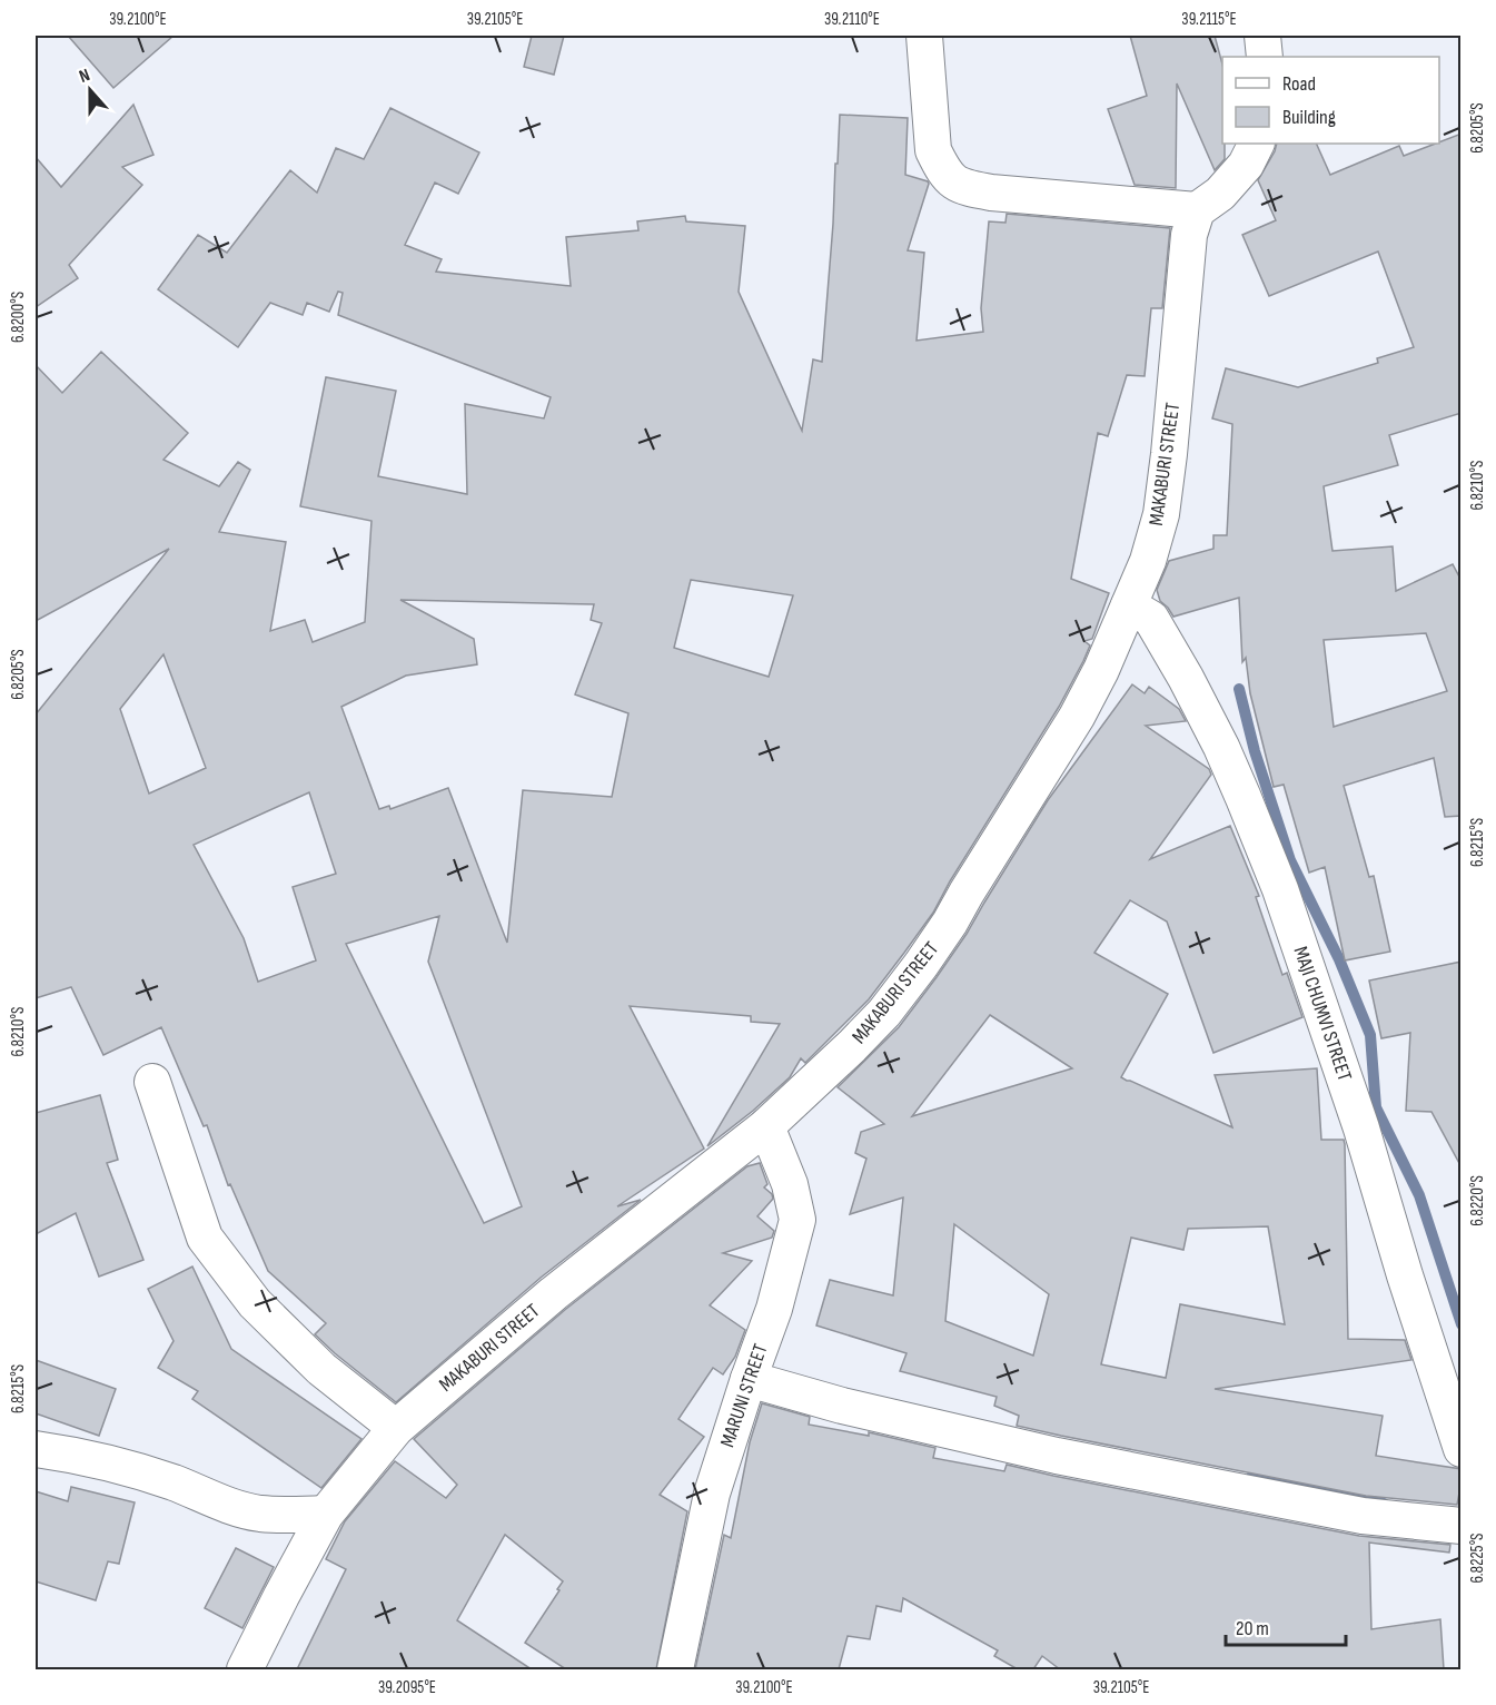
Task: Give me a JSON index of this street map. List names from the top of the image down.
{
  "streets": {
    "street": ["MAKABURI STREET", "MAJI CHUMVI STREET", "MARUNI STREET"]
  },
  "crossings": [
    ["MAKABURI STREET", "MAJI CHUMVI STREET"],
    ["MAKABURI STREET", "MARUNI STREET"]
  ],
  "legend": ["Road", "Building"],
  "scale_bar": "20 m",
  "north": "top",
  "coordinates": [
    "39.2100°E",
    "39.2105°E",
    "39.2110°E",
    "39.2115°E",
    "6.8205°S",
    "6.8200°S",
    "6.8210°S",
    "6.8215°S",
    "6.8220°S",
    "6.8225°S",
    "39.2095°E"
  ]
}
